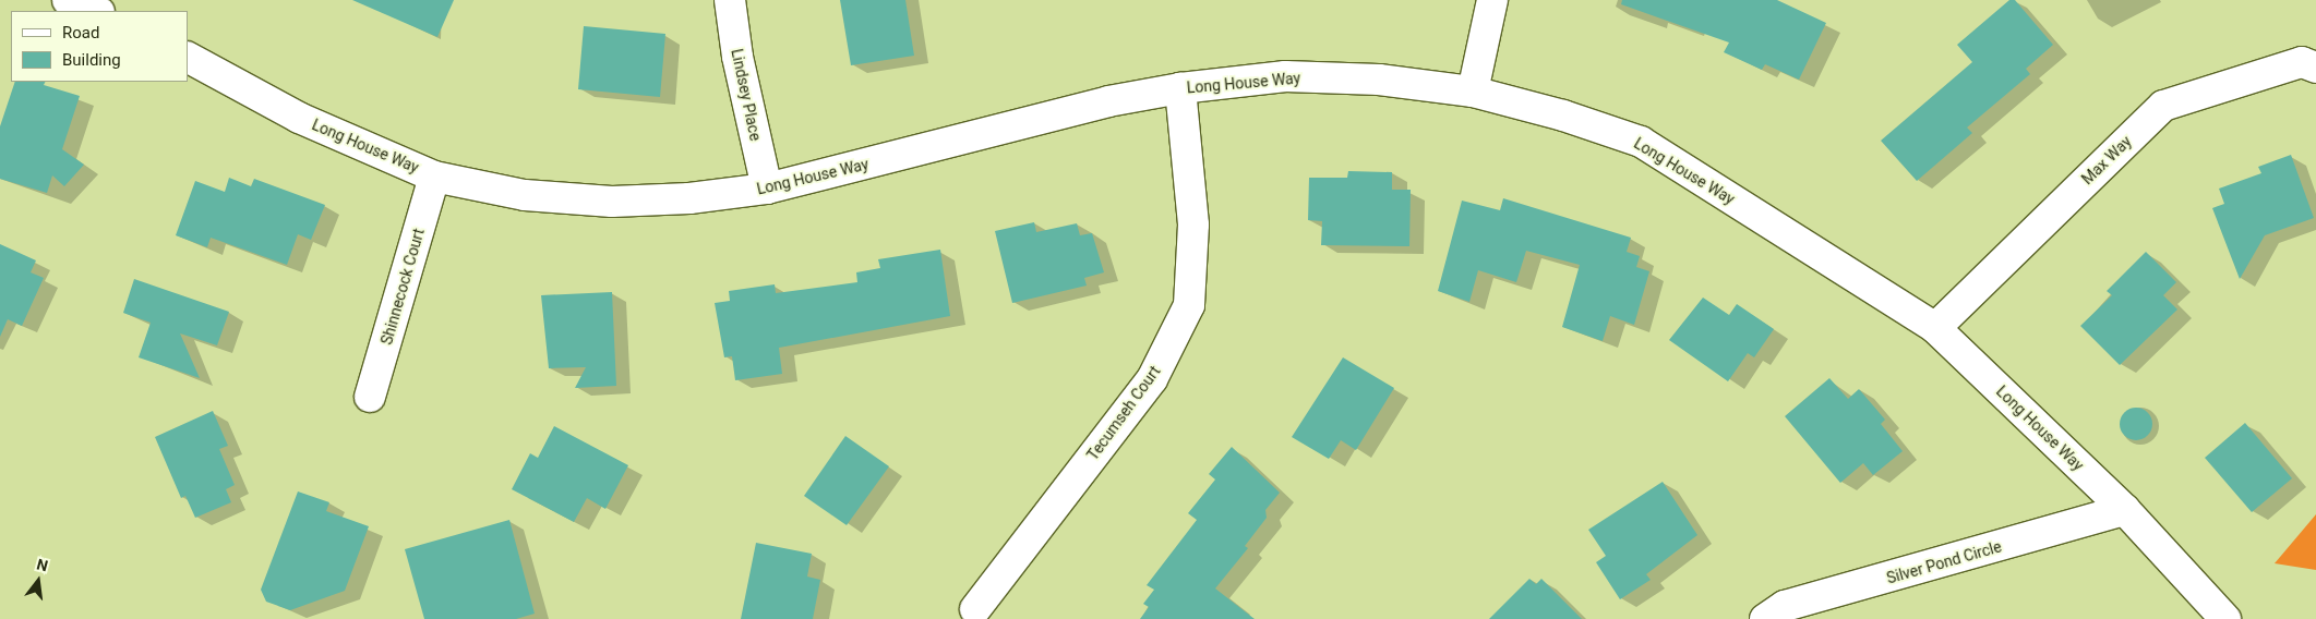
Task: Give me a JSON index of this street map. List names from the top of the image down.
{
  "streets": {
    "street": [
      "Long House Way",
      "Lindsey Place",
      "Max Way",
      "Shinnecock Court",
      "Tecumseh Court",
      "Silver Pond Circle"
    ]
  },
  "crossings": [
    ["Long House Way", "Lindsey Place"],
    ["Long House Way", "Max Way"],
    ["Long House Way", "Shinnecock Court"],
    ["Long House Way", "Tecumseh Court"],
    ["Long House Way", "Silver Pond Circle"]
  ],
  "legend": ["Road", "Building"],
  "north": "top"
}
